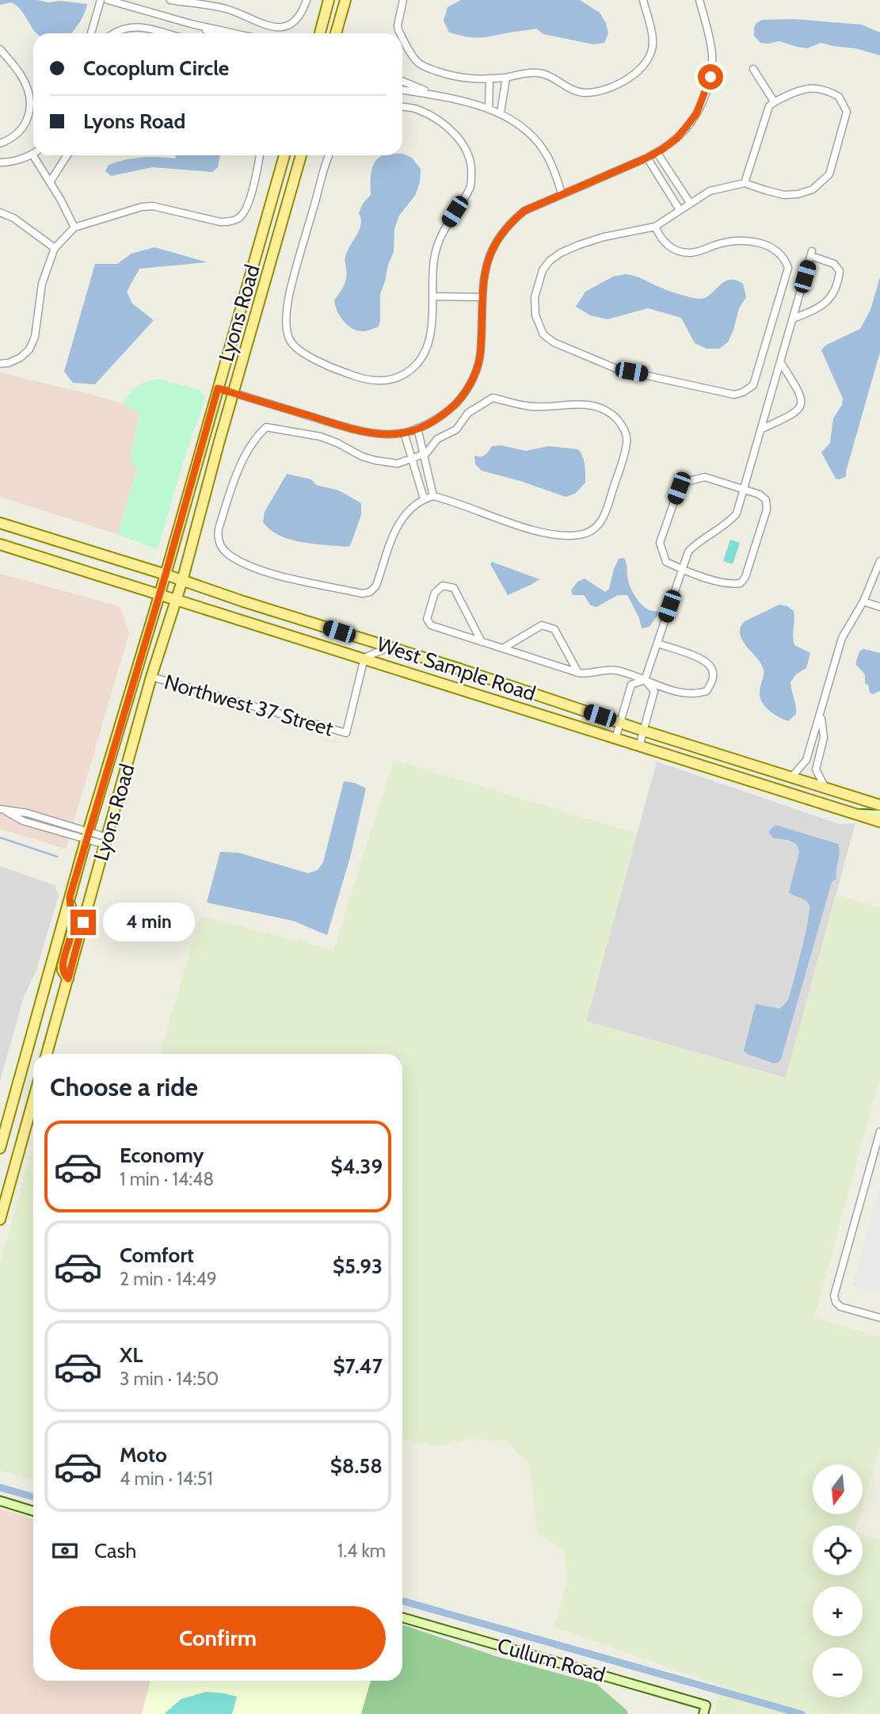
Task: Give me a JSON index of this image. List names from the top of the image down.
{
  "streets": {
    "main road": ["Lyons Road", "West Sample Road"],
    "street": ["Northwest 37 Street", "Cullum Road"]
  },
  "crossings": [
    ["Lyons Road", "West Sample Road"],
    ["Lyons Road", "Northwest 37 Street"],
    ["West Sample Road", "Northwest 37 Street"]
  ],
  "north": "bottom",
  "page": {
    "banner": ["Cocoplum Circle", "Lyons Road"],
    "bubble": "4 min",
    "heading": "Choose a ride",
    "list": [
      {
        "name": "Economy",
        "note": "1 min · 14:48",
        "value": "$4.39"
      },
      {
        "name": "Comfort",
        "note": "2 min · 14:49",
        "value": "$5.93"
      },
      {
        "name": "XL",
        "note": "3 min · 14:50",
        "value": "$7.47"
      },
      {
        "name": "Moto",
        "note": "4 min · 14:51",
        "value": "$8.58"
      }
    ],
    "map_buttons": ["+", "−"],
    "pay": ["Cash", "1.4 km"],
    "buttons": "Confirm"
  }
}
